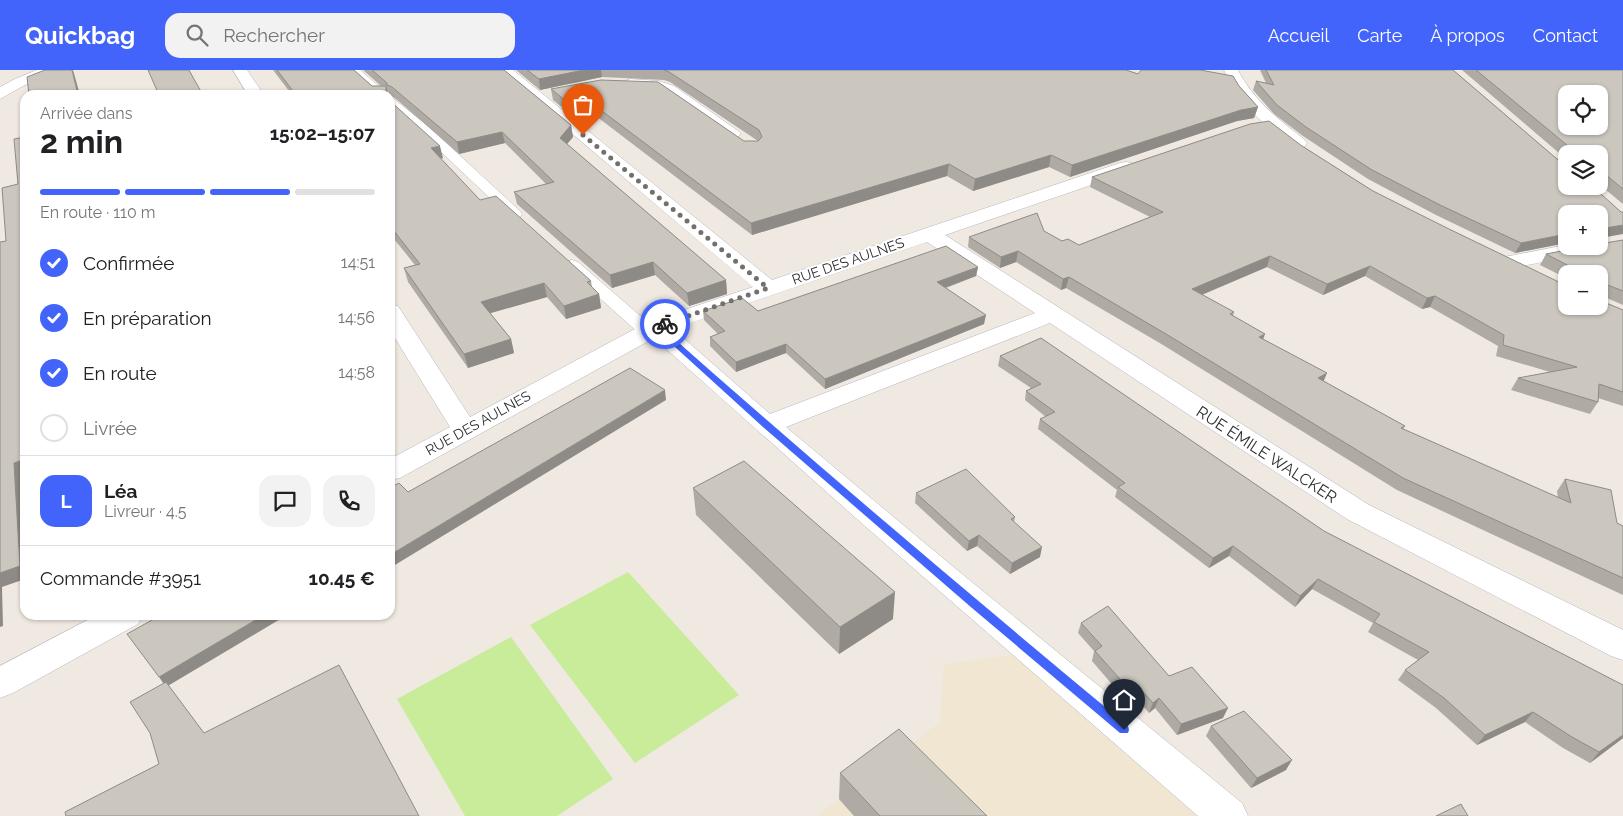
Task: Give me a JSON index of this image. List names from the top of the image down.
{
  "streets": {
    "street": ["RUE DES AULNES", "RUE ÉMILE WALCKER"]
  },
  "crossings": [
    ["RUE DES AULNES", "RUE ÉMILE WALCKER"]
  ],
  "page": {
    "header": "Quickbag",
    "search": "Rechercher",
    "nav": [
      "Accueil",
      "Carte",
      "À propos",
      "Contact"
    ],
    "map_buttons": ["+", "−"],
    "heading": ["2 min", "Arrivée dans", "15:02–15:07"],
    "panel": [
      "Léa",
      "Livreur · 4.5",
      "Commande #3951",
      "10.45 €"
    ],
    "bar": "En route · 110 m",
    "list": [
      ["Confirmée", "14:51"],
      ["En préparation", "14:56"],
      ["En route", "14:58"],
      "Livrée"
    ],
    "round": "L"
  }
}
